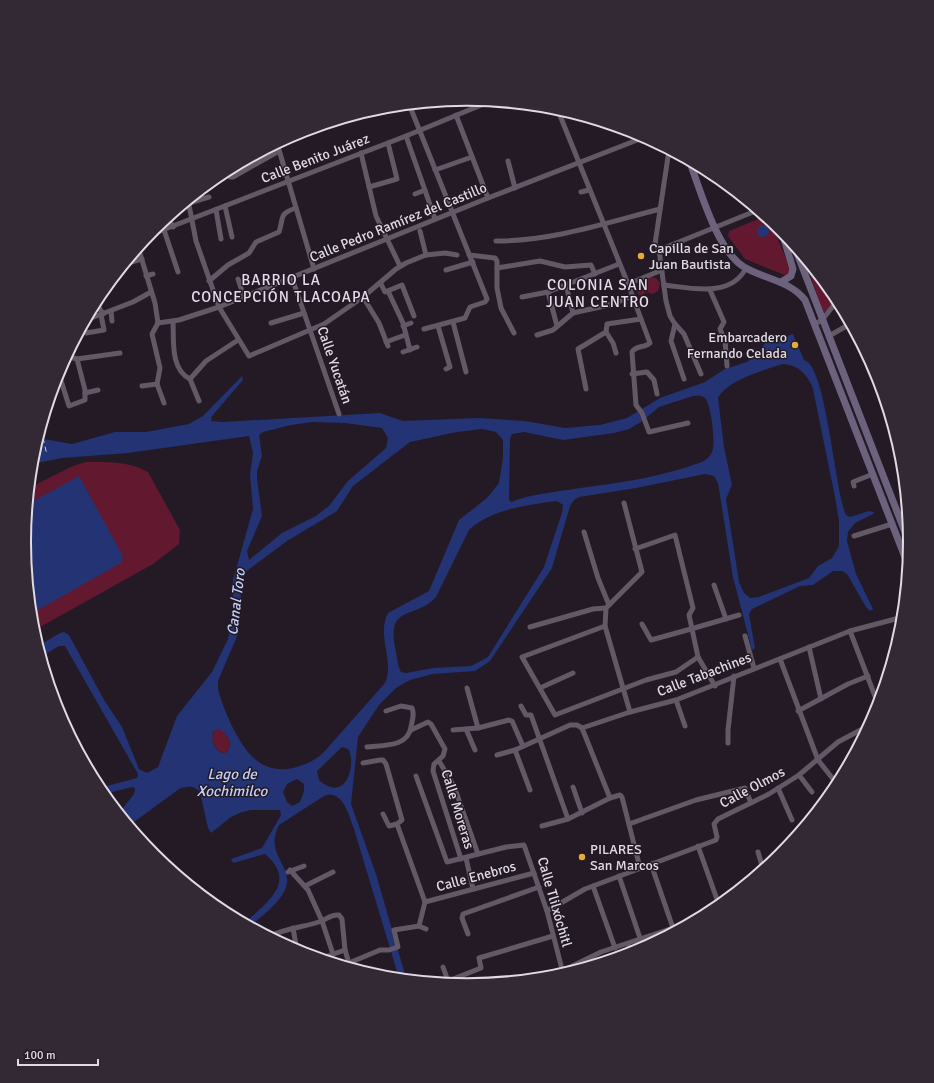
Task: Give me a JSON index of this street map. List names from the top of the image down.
{
  "streets": {
    "street": [
      "Calle Benito Juárez",
      "Calle Pedro Ramírez del Castillo",
      "Calle Yucatán",
      "Calle Tabachines",
      "Calle Olmos",
      "Calle Moreras",
      "Calle Enebros",
      "Calle Tlilxóchitl"
    ]
  },
  "crossings": [
    ["Calle Pedro Ramírez del Castillo", "Calle Yucatán"],
    ["Calle Olmos", "Calle Tlilxóchitl"],
    ["Calle Moreras", "Calle Enebros"],
    ["Calle Moreras", "Calle Tlilxóchitl"],
    ["Calle Enebros", "Calle Tlilxóchitl"]
  ],
  "districts": ["BARRIO LA CONCEPCIÓN TLACOAPA", "COLONIA SAN JUAN CENTRO"],
  "water": ["Canal Toro", "Lago de Xochimilco"],
  "places": ["Capilla de San Juan Bautista", "Embarcadero Fernando Celada", "PILARES San Marcos"],
  "scale_bar": "100 m"
}
